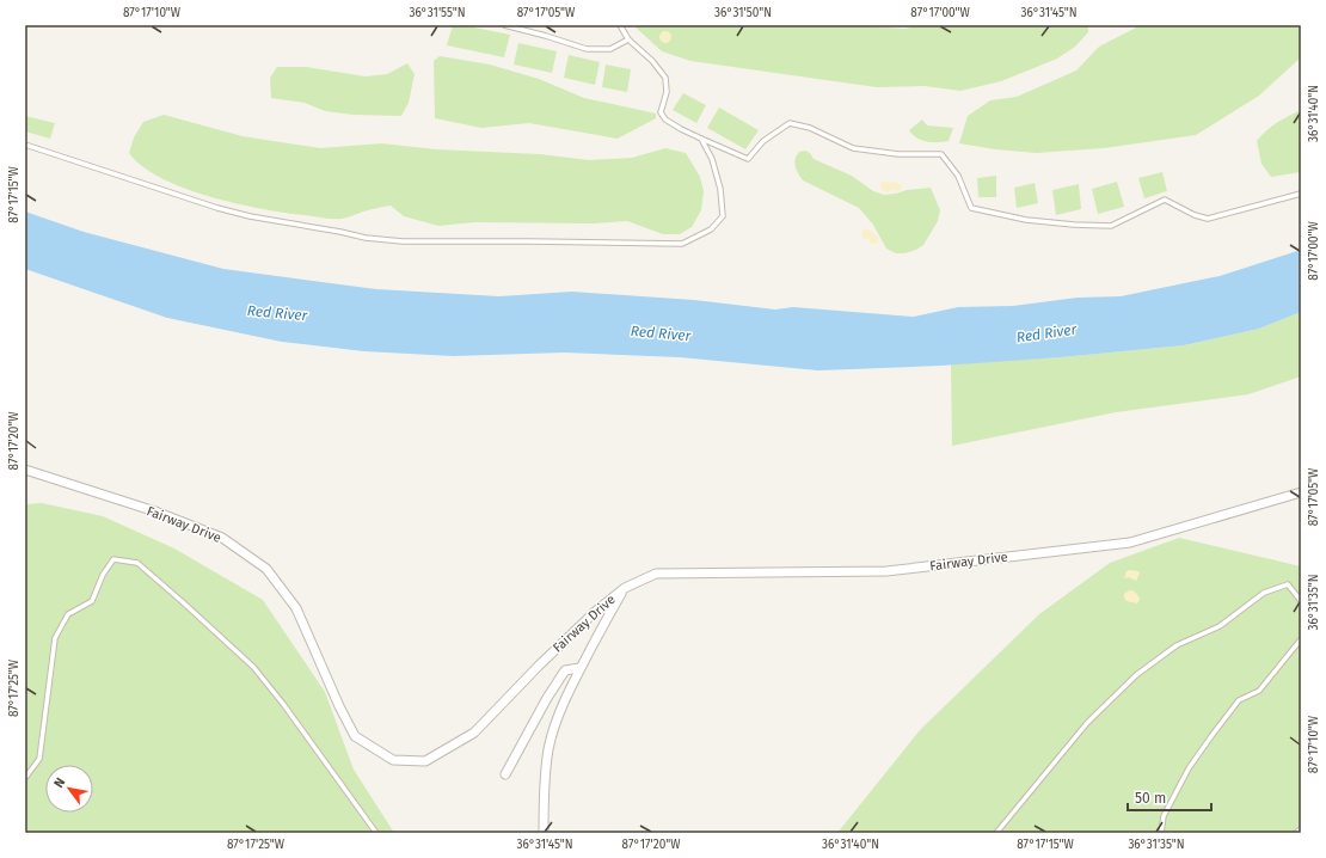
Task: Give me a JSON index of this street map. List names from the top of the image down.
{
  "streets": {
    "street": ["Fairway Drive"]
  },
  "water": ["Red River"],
  "scale_bar": "50 m",
  "north": "top left",
  "coordinates": [
    "87°17'10\"W",
    "36°31'55\"N",
    "87°17'05\"W",
    "36°31'50\"N",
    "87°17'00\"W",
    "36°31'45\"N",
    "36°31'40\"N",
    "87°17'15\"W",
    "87°17'20\"W",
    "36°31'35\"N",
    "87°17'25\"W"
  ]
}
